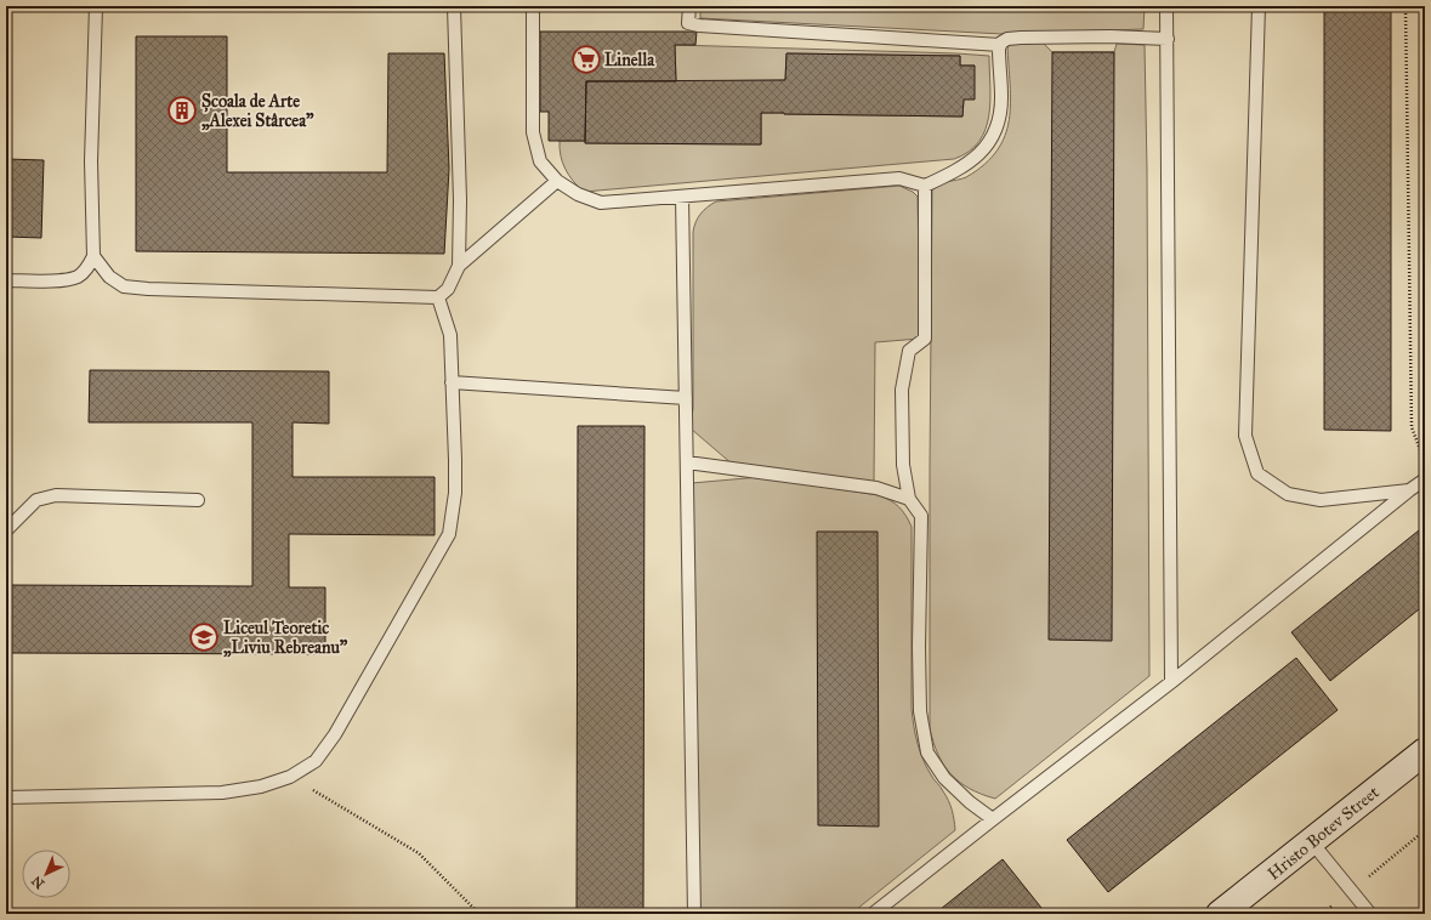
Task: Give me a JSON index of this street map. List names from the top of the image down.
{
  "streets": {
    "main road": ["Hristo Botev Street"]
  },
  "places": {
    "supermarket": ["Linella"],
    "building": ["Școala de Arte „Alexei Stârcea”"],
    "school or university": ["Liceul Teoretic „Liviu Rebreanu”"]
  },
  "north": "bottom left"
}
